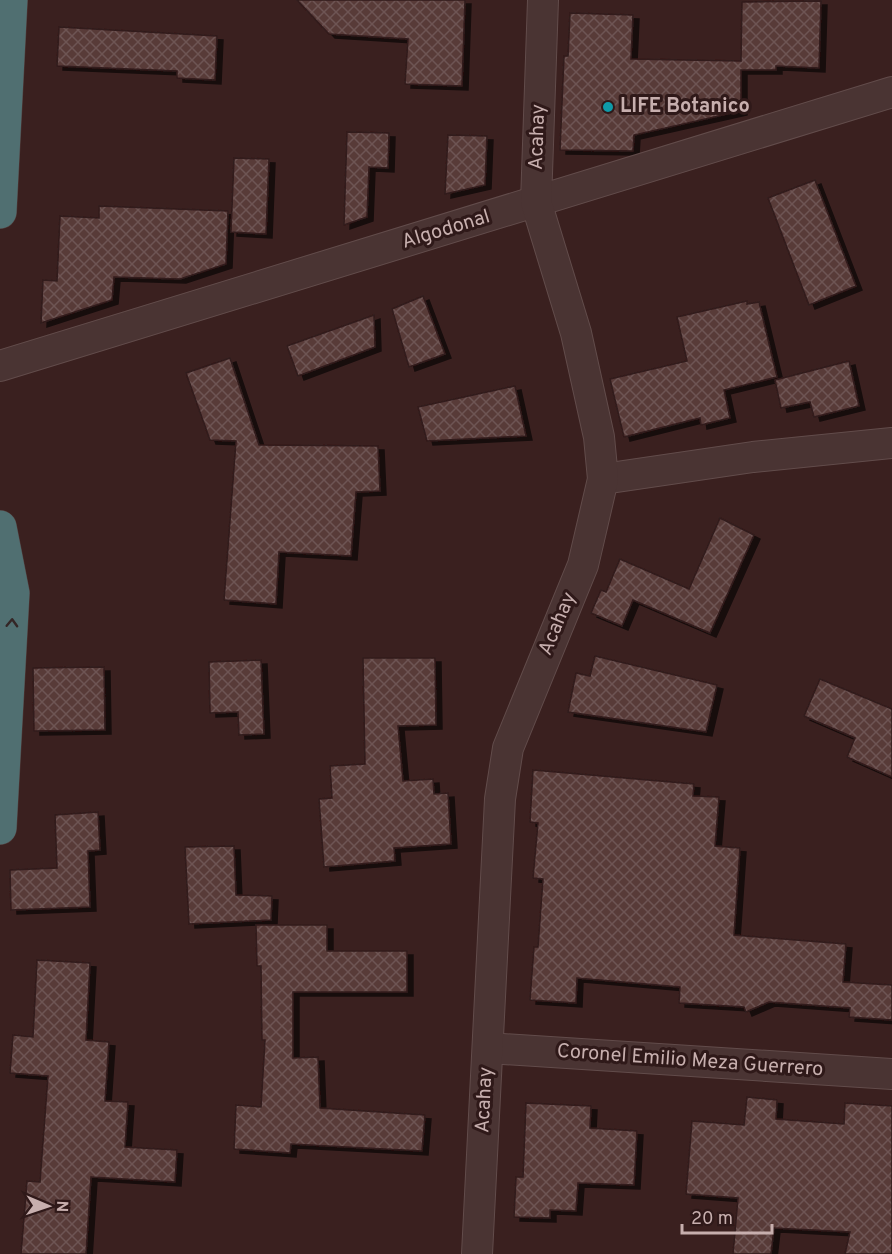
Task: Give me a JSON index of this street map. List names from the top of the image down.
{
  "streets": {
    "street": ["Acahay", "Algodonal", "Coronel Emilio Meza Guerrero"]
  },
  "crossings": [
    ["Acahay", "Algodonal"],
    ["Acahay", "Coronel Emilio Meza Guerrero"]
  ],
  "places": ["LIFE Botanico"],
  "scale_bar": "20 m",
  "north": "right"
}
